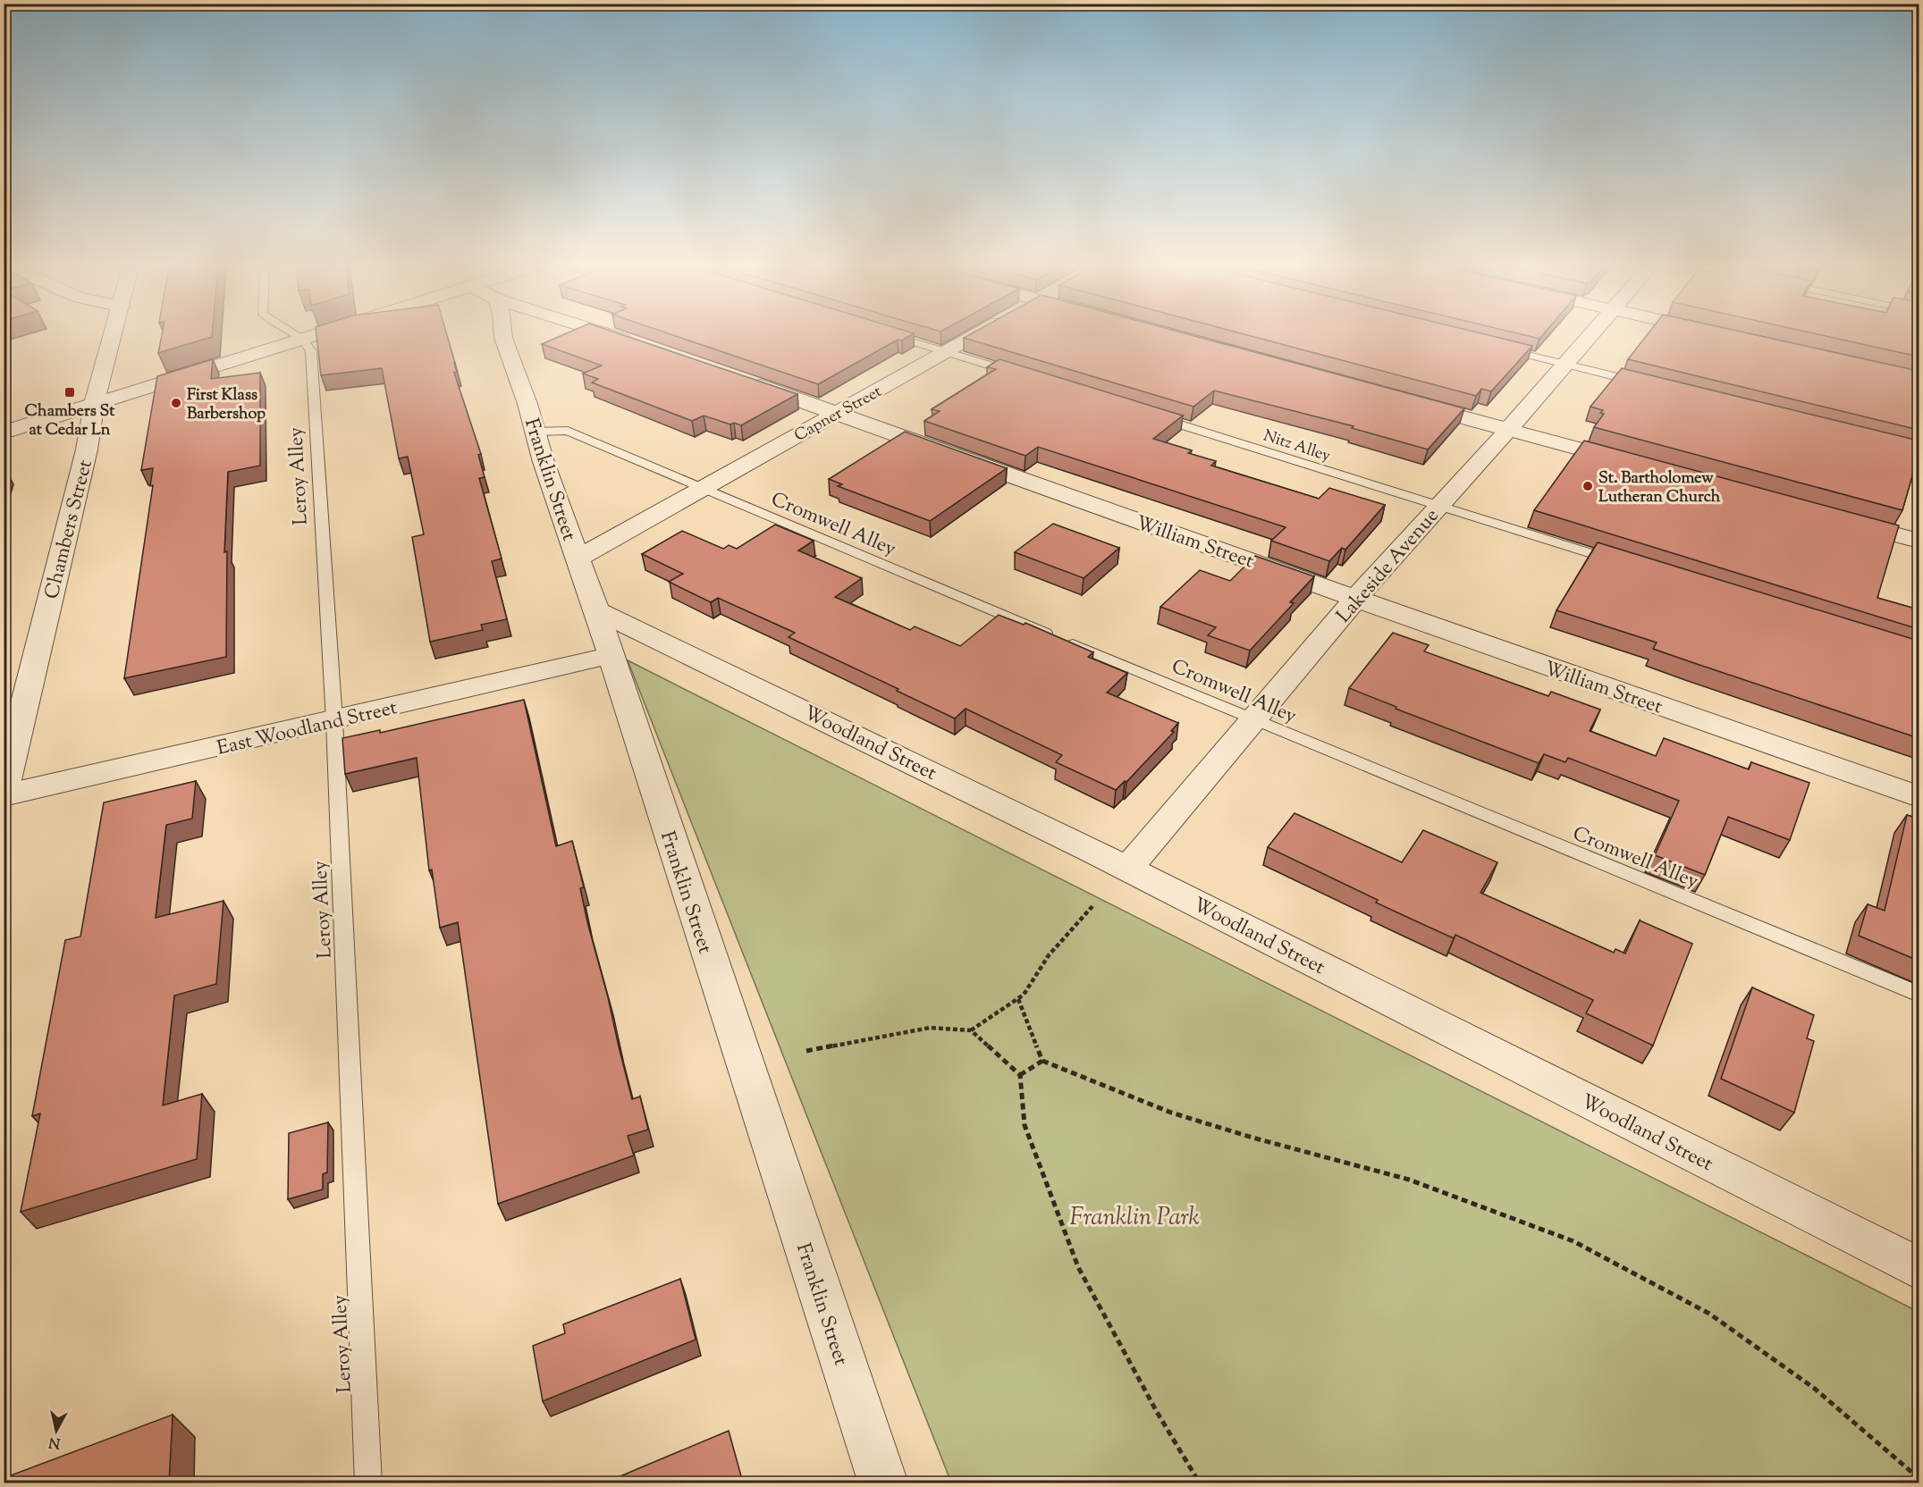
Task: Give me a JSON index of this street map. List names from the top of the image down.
{
  "streets": {
    "street": [
      "Capner Street",
      "Franklin Street",
      "Chambers Street",
      "William Street",
      "Lakeside Avenue",
      "East Woodland Street",
      "Woodland Street"
    ],
    "lane": ["Nitz Alley", "Leroy Alley", "Cromwell Alley"]
  },
  "crossings": [
    ["Capner Street", "Franklin Street"],
    ["Capner Street", "Cromwell Alley"],
    ["Capner Street", "William Street"],
    ["Nitz Alley", "Lakeside Avenue"],
    ["Leroy Alley", "East Woodland Street"],
    ["Franklin Street", "Cromwell Alley"],
    ["Franklin Street", "East Woodland Street"],
    ["Franklin Street", "Woodland Street"],
    ["Cromwell Alley", "Lakeside Avenue"],
    ["Chambers Street", "East Woodland Street"],
    ["William Street", "Lakeside Avenue"],
    ["Lakeside Avenue", "Woodland Street"]
  ],
  "parks": ["Franklin Park"],
  "places": {
    "transit": ["Chambers St at Cedar Ln"],
    "other": ["First Klass Barbershop", "St. Bartholomew Lutheran Church"]
  },
  "north": "bottom"
}
